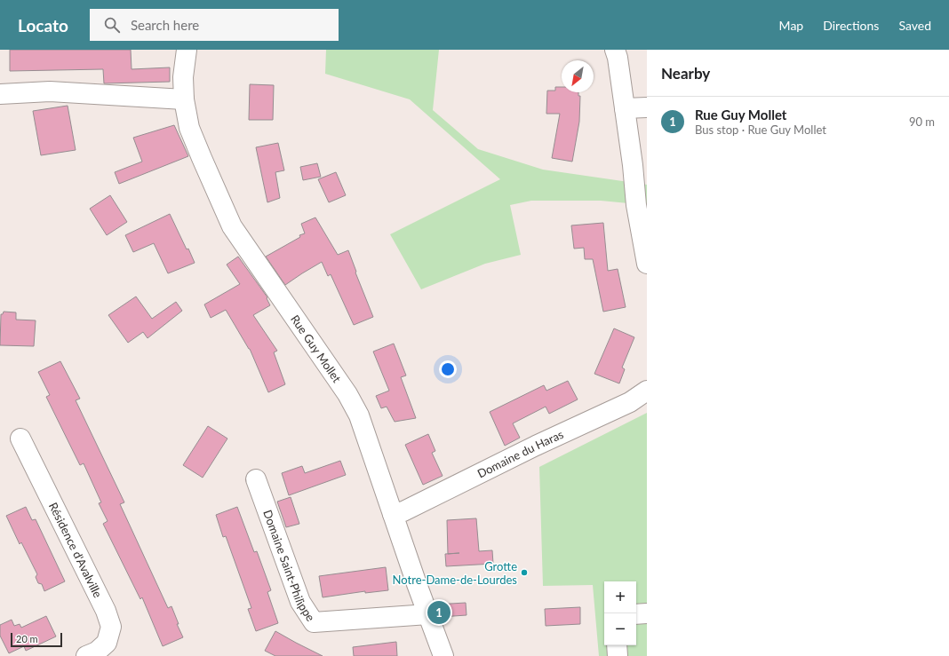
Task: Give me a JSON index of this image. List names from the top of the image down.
{
  "streets": {
    "street": [
      "Rue Guy Mollet",
      "Domaine du Haras",
      "Résidence d'Avalville",
      "Domaine Saint-Philippe"
    ]
  },
  "crossings": [
    ["Rue Guy Mollet", "Domaine du Haras"],
    ["Rue Guy Mollet", "Domaine Saint-Philippe"]
  ],
  "places": ["Grotte Notre-Dame-de-Lourdes"],
  "scale_bar": "20 m",
  "north": "bottom left",
  "page": {
    "header": "Locato",
    "search": "Search here",
    "nav": ["Map", "Directions", "Saved"],
    "heading": "Nearby",
    "list": [
      {
        "mark": "1",
        "name": "Rue Guy Mollet",
        "note": "Bus stop · Rue Guy Mollet",
        "value": "90 m"
      }
    ],
    "map_buttons": ["+", "−"],
    "pins": "1",
    "scale": "20 m"
  }
}
